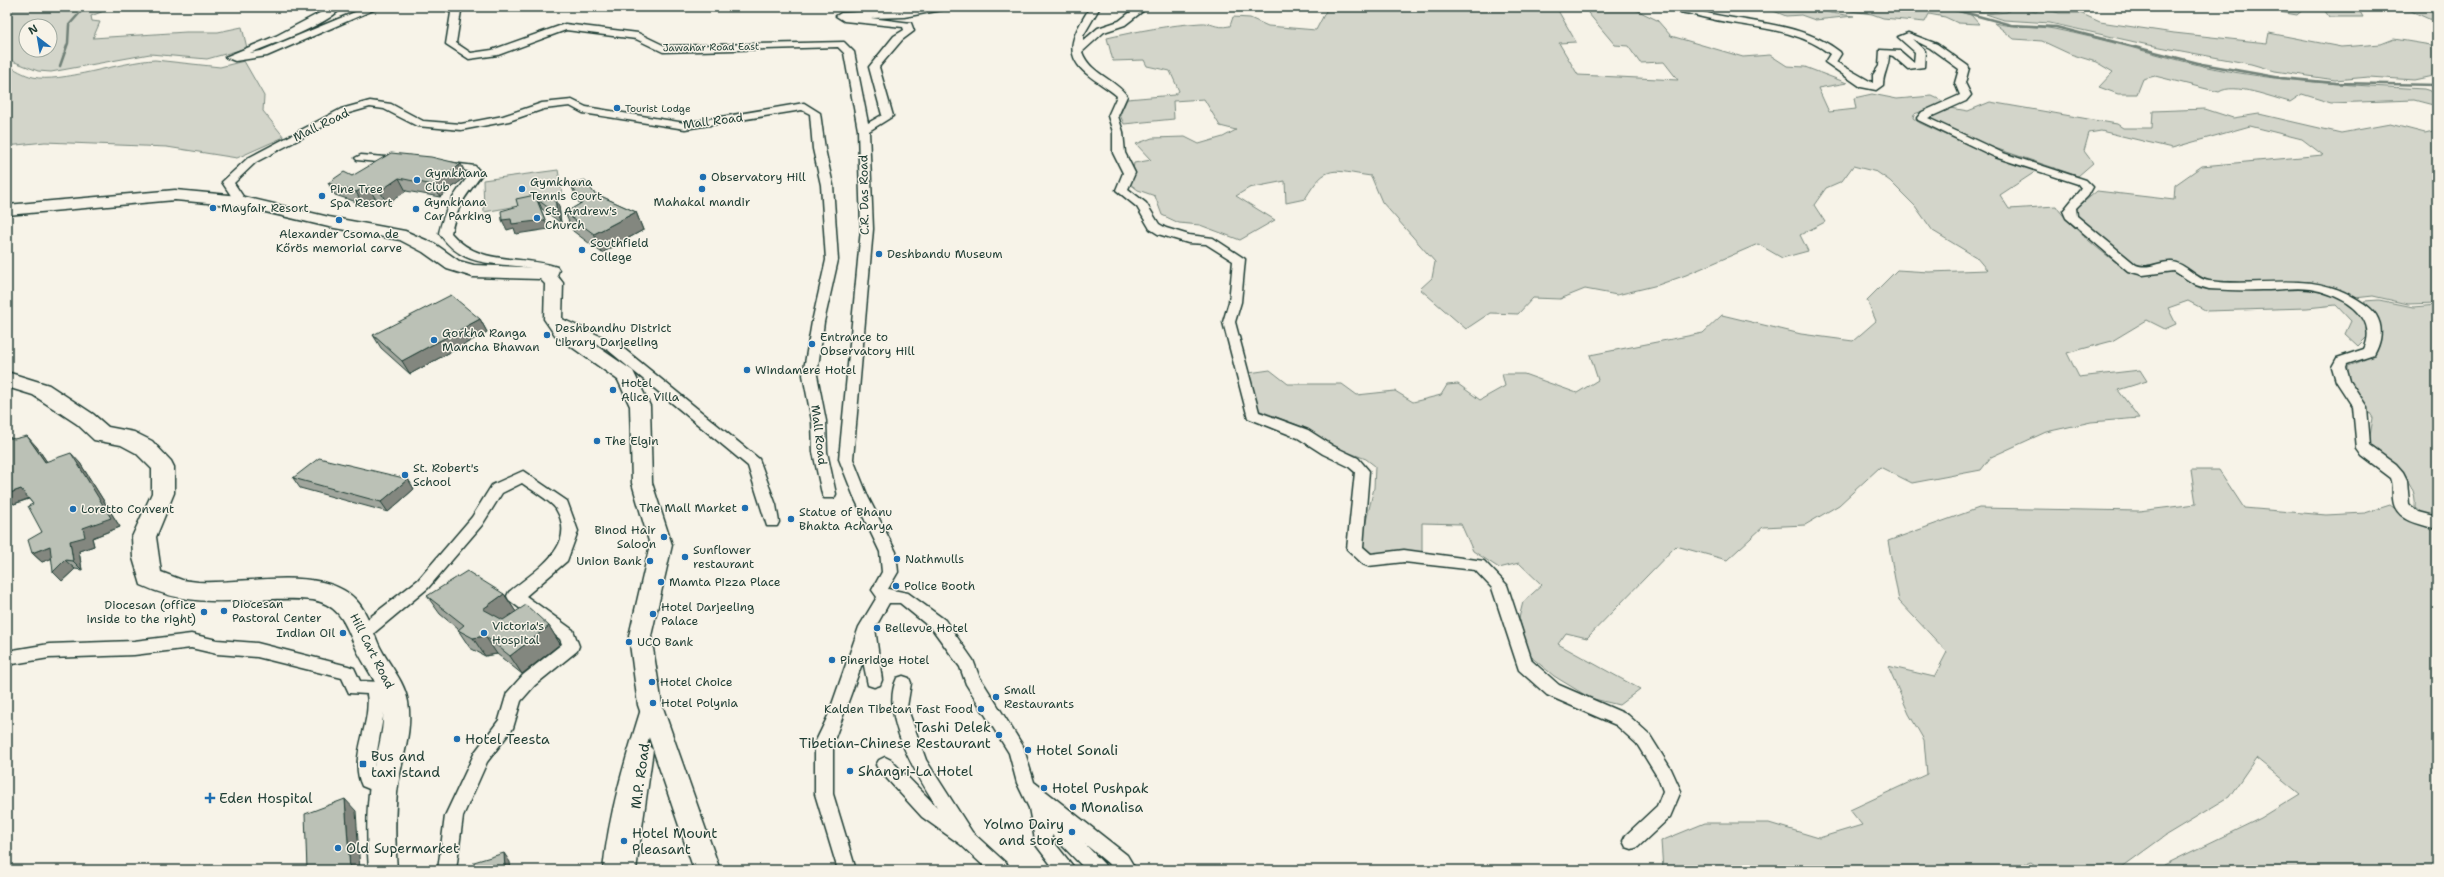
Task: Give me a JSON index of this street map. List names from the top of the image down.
{
  "streets": {
    "highway": ["Hill Cart Road"],
    "street": [
      "Jawahar Road East",
      "Mall Road",
      "C.R. Das Road",
      "M.P. Road"
    ]
  },
  "crossings": [
    ["Jawahar Road East", "C.R. Das Road"]
  ],
  "places": {
    "other": [
      "Tourist Lodge",
      "Observatory Hill",
      "Gymkhana Club",
      "Gymkhana Tennis Court",
      "Mahakal mandir",
      "Pine Tree Spa Resort",
      "Mayfair Resort",
      "Gymkhana Car Parking",
      "St. Andrew's Church",
      "Alexander Csoma de Kőrös memorial carve",
      "Southfield College",
      "Deshbandu Museum",
      "Deshbandhu District Library Darjeeling",
      "Gorkha Ranga Mancha Bhawan",
      "Entrance to Observatory Hill",
      "Windamere Hotel",
      "Hotel Alice Villa",
      "The Elgin",
      "St. Robert's School",
      "The Mall Market",
      "Loretto Convent",
      "Statue of Bhanu Bhakta Acharya",
      "Binod Hair Saloon",
      "Sunflower restaurant",
      "Nathmulls",
      "Union Bank",
      "Mamta Pizza Place",
      "Police Booth",
      "Diocesan Pastoral Center",
      "Diocesan (office inside to the right)",
      "Hotel Darjeeling Palace",
      "Bellevue Hotel",
      "Indian Oil",
      "Victoria's Hospital",
      "UCO Bank",
      "Pineridge Hotel",
      "Hotel Choice",
      "Small Restaurants",
      "Hotel Polynia",
      "Kalden Tibetan Fast Food",
      "Tashi Delek Tibetian-Chinese Restaurant",
      "Hotel Teesta",
      "Hotel Sonali",
      "Shangri-La Hotel",
      "Hotel Pushpak",
      "Monalisa",
      "Yolmo Dairy and store",
      "Hotel Mount Pleasant",
      "Old Supermarket"
    ],
    "transit": ["Bus and taxi stand"],
    "health": ["Eden Hospital"]
  },
  "north": "top left"
}
